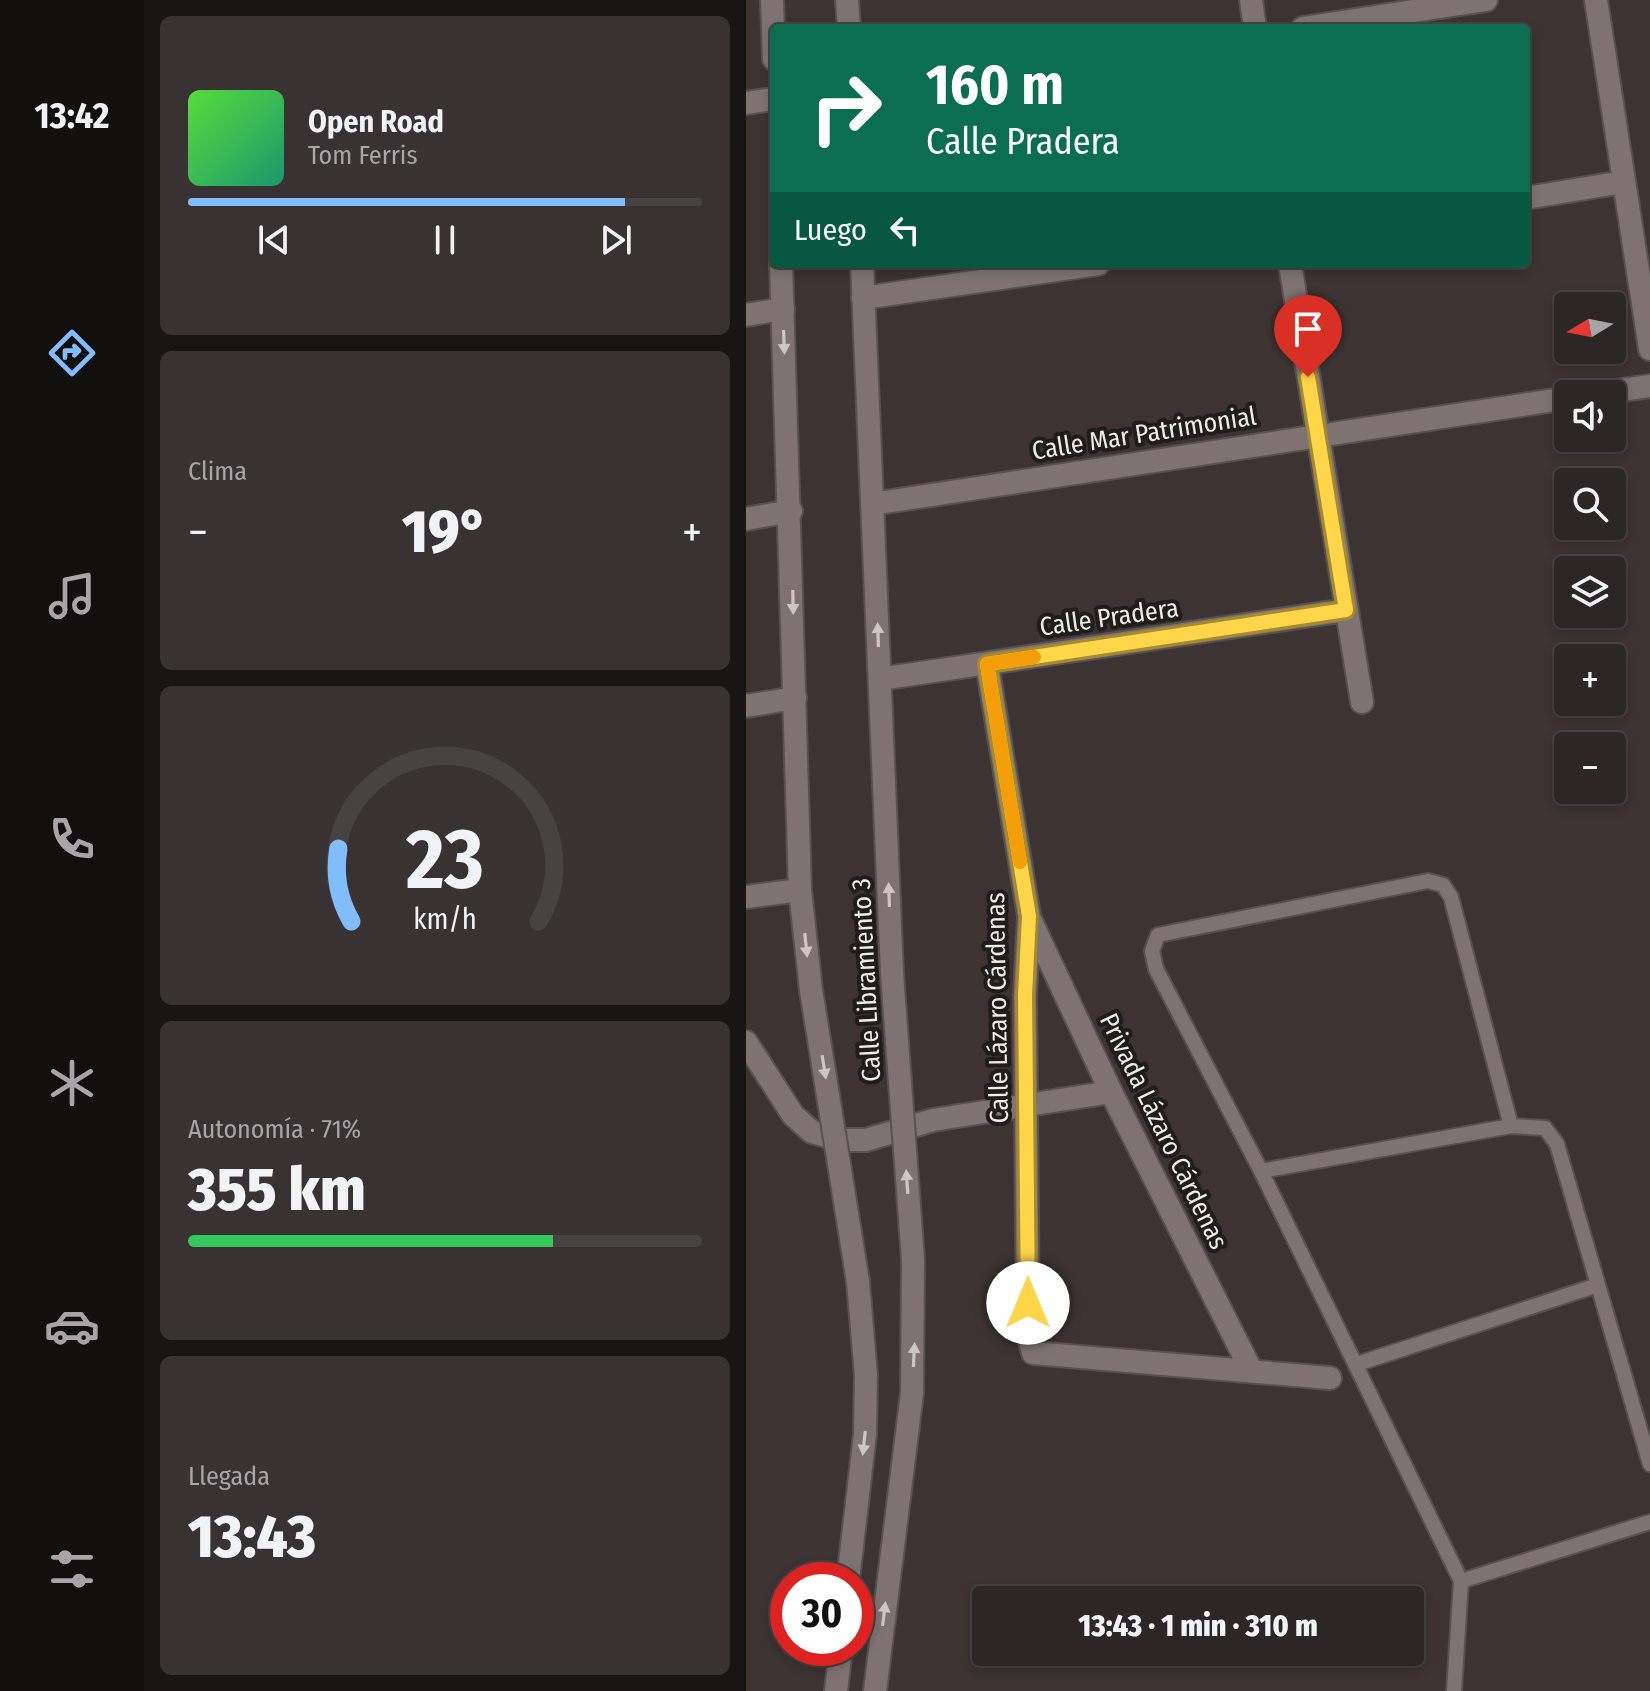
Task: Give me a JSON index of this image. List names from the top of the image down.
{
  "streets": {
    "street": [
      "Calle Mar Patrimonial",
      "Calle Pradera",
      "Calle Libramiento 3",
      "Calle Lázaro Cárdenas",
      "Privada Lázaro Cárdenas"
    ]
  },
  "crossings": [
    ["Calle Mar Patrimonial", "Calle Libramiento 3"],
    ["Calle Pradera", "Calle Libramiento 3"],
    ["Calle Pradera", "Calle Lázaro Cárdenas"],
    ["Calle Lázaro Cárdenas", "Privada Lázaro Cárdenas"]
  ],
  "north": "left",
  "page": {
    "tabs": "13:42",
    "turn": ["160 m", "Calle Pradera"],
    "song": ["Open Road", "Tom Ferris"],
    "then": "Luego",
    "map_buttons": ["+", "−"],
    "tile": [
      "Clima",
      ["Autonomía · 71%", "355 km"],
      ["Llegada", "13:43"]
    ],
    "heat": ["−", "19°", "+"],
    "limit": "30",
    "trip": "13:43 · 1 min · 310 m",
    "gauge": ["23", "km/h"]
  }
}
